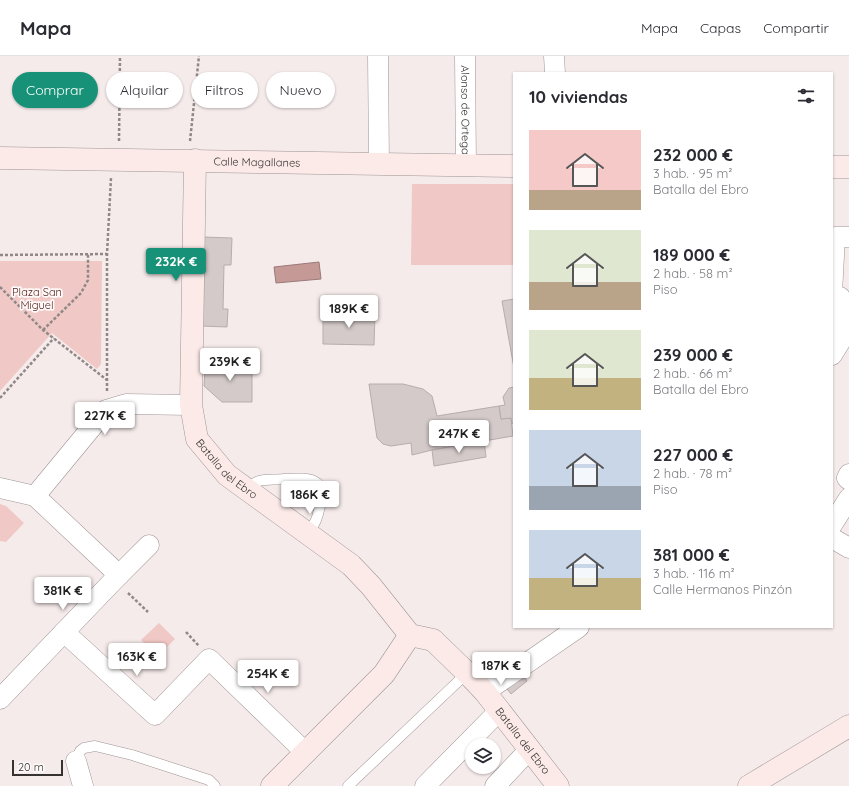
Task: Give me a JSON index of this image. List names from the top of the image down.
{
  "streets": {
    "street": ["Alonso de Ortega", "Calle Magallanes", "Batalla del Ebro"]
  },
  "crossings": [
    ["Alonso de Ortega", "Calle Magallanes"],
    ["Calle Magallanes", "Batalla del Ebro"]
  ],
  "parks": ["Plaza San Miguel"],
  "scale_bar": "20 m",
  "page": {
    "header": "Mapa",
    "nav": ["Mapa", "Capas", "Compartir"],
    "chip": [
      "Comprar",
      "Alquilar",
      "Filtros",
      "Nuevo"
    ],
    "heading": "10 viviendas",
    "list": [
      {
        "name": "232 000 €",
        "note": "3 hab. · 95 m² · Batalla del Ebro"
      },
      {
        "name": "189 000 €",
        "note": "2 hab. · 58 m² · Piso"
      },
      {
        "name": "239 000 €",
        "note": "2 hab. · 66 m² · Batalla del Ebro"
      },
      {
        "name": "227 000 €",
        "note": "2 hab. · 78 m² · Piso"
      },
      {
        "name": "381 000 €",
        "note": "3 hab. · 116 m² · Calle Hermanos Pinzón"
      }
    ],
    "price": [
      "232K €",
      "189K €",
      "239K €",
      "227K €",
      "247K €",
      "186K €",
      "381K €",
      "163K €",
      "187K €",
      "254K €"
    ],
    "scale": "20 m"
  }
}
